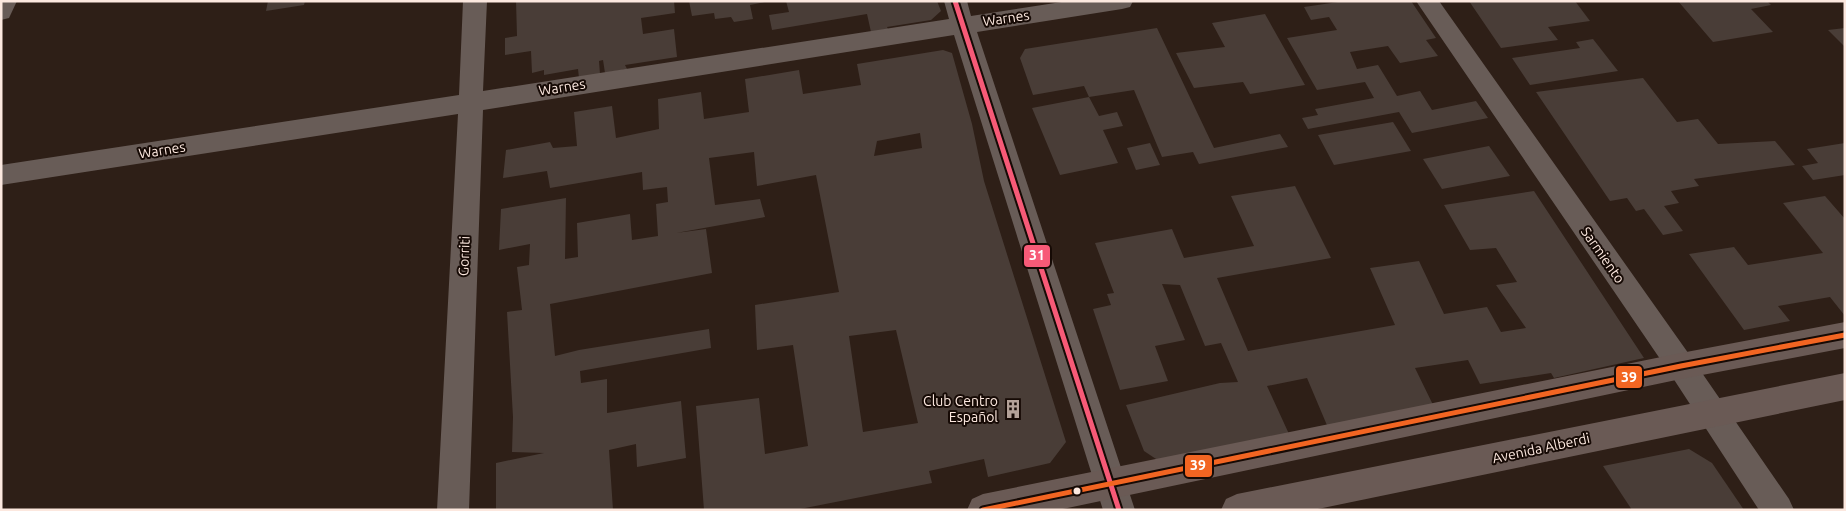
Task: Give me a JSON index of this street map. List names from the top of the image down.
{
  "streets": {
    "main road": ["Avenida Alberdi"],
    "street": ["Warnes", "Sarmiento", "Gorriti"]
  },
  "crossings": [
    ["Warnes", "Gorriti"],
    ["Sarmiento", "Avenida Alberdi"]
  ],
  "places": {
    "building": ["Club Centro Español"]
  },
  "lines": ["transit line 31", "transit line 39"]
}
